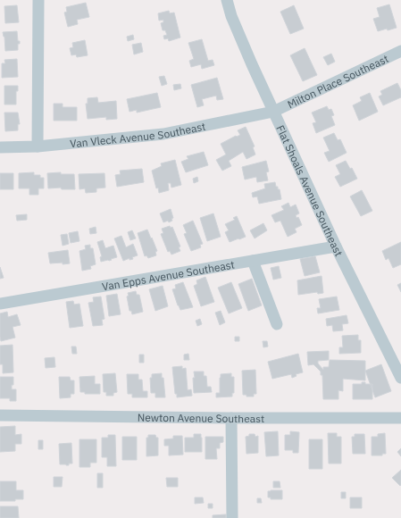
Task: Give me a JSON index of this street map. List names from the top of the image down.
{
  "streets": {
    "street": [
      "Milton Place Southeast",
      "Van Vleck Avenue Southeast",
      "Flat Shoals Avenue Southeast",
      "Van Epps Avenue Southeast",
      "Newton Avenue Southeast"
    ]
  },
  "crossings": [
    ["Milton Place Southeast", "Van Vleck Avenue Southeast"],
    ["Milton Place Southeast", "Flat Shoals Avenue Southeast"],
    ["Van Vleck Avenue Southeast", "Flat Shoals Avenue Southeast"],
    ["Flat Shoals Avenue Southeast", "Van Epps Avenue Southeast"]
  ]
}
